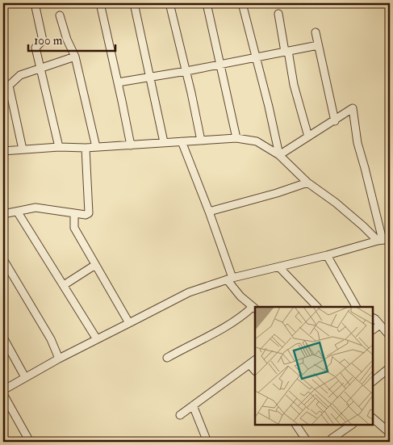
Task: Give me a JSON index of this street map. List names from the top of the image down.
{
  "scale_bar": "100 m"
}
